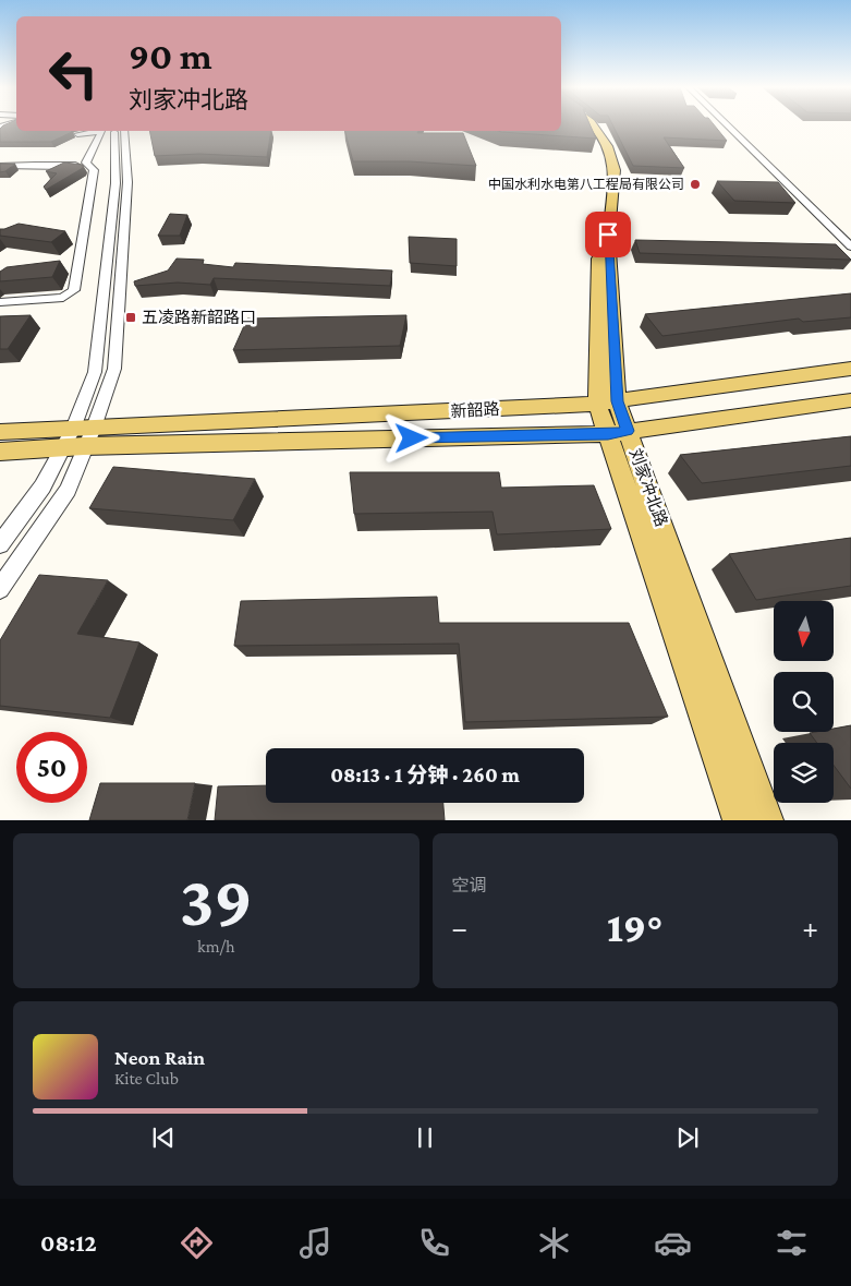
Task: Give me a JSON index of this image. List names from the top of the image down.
{
  "streets": {
    "main road": ["新韶路", "刘家冲北路"]
  },
  "crossings": [
    ["新韶路", "刘家冲北路"]
  ],
  "places": {
    "other": ["中国水利水电第八工程局有限公司"],
    "transit": ["五凌路新韶路口"]
  },
  "north": "bottom",
  "page": {
    "turn": ["90 m", "刘家冲北路"],
    "limit": "50",
    "trip": "08:13 · 1 分钟 · 260 m",
    "tile": [
      ["39", "km/h"],
      "空调"
    ],
    "heat": ["−", "19°", "+"],
    "song": ["Neon Rain", "Kite Club"],
    "tabs": "08:12"
  }
}
